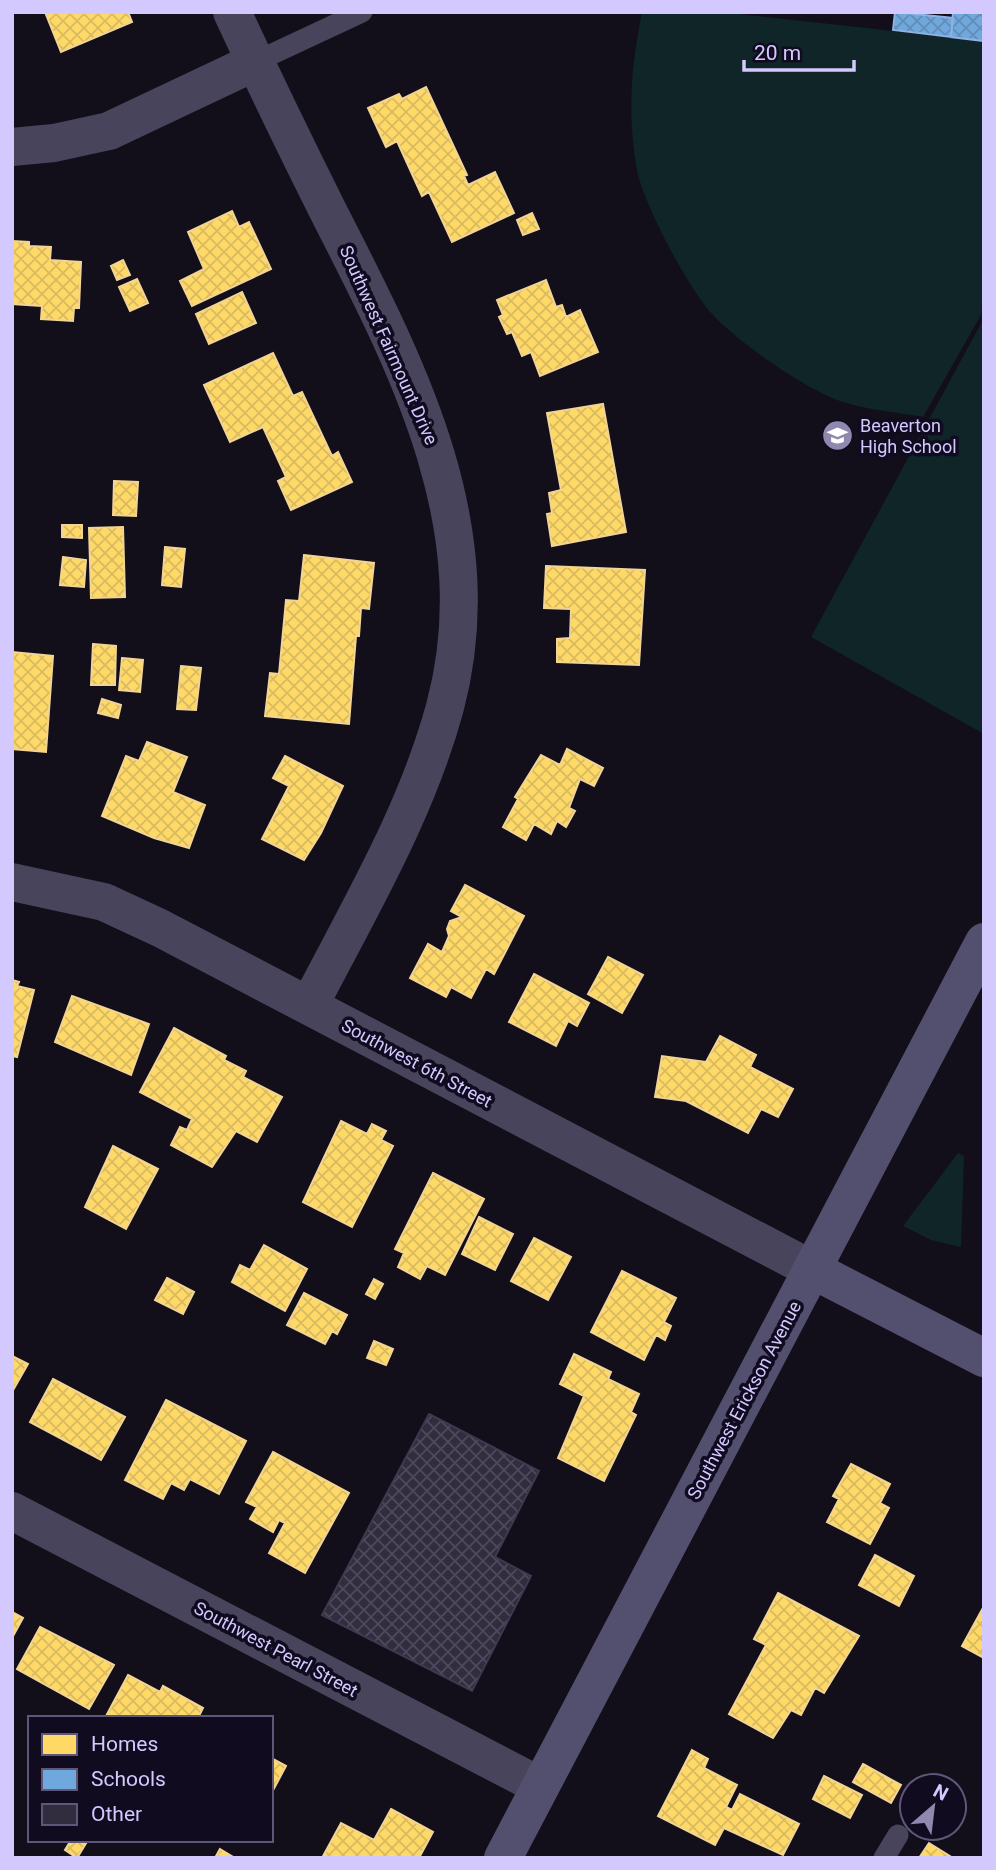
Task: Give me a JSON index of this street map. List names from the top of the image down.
{
  "streets": {
    "street": [
      "Southwest Fairmount Drive",
      "Southwest 6th Street",
      "Southwest Erickson Avenue",
      "Southwest Pearl Street"
    ]
  },
  "crossings": [
    ["Southwest Fairmount Drive", "Southwest 6th Street"],
    ["Southwest 6th Street", "Southwest Erickson Avenue"],
    ["Southwest Erickson Avenue", "Southwest Pearl Street"]
  ],
  "places": {
    "school or university": ["Beaverton High School"]
  },
  "legend": ["Homes", "Schools", "Other"],
  "scale_bar": "20 m",
  "north": "top right"
}
